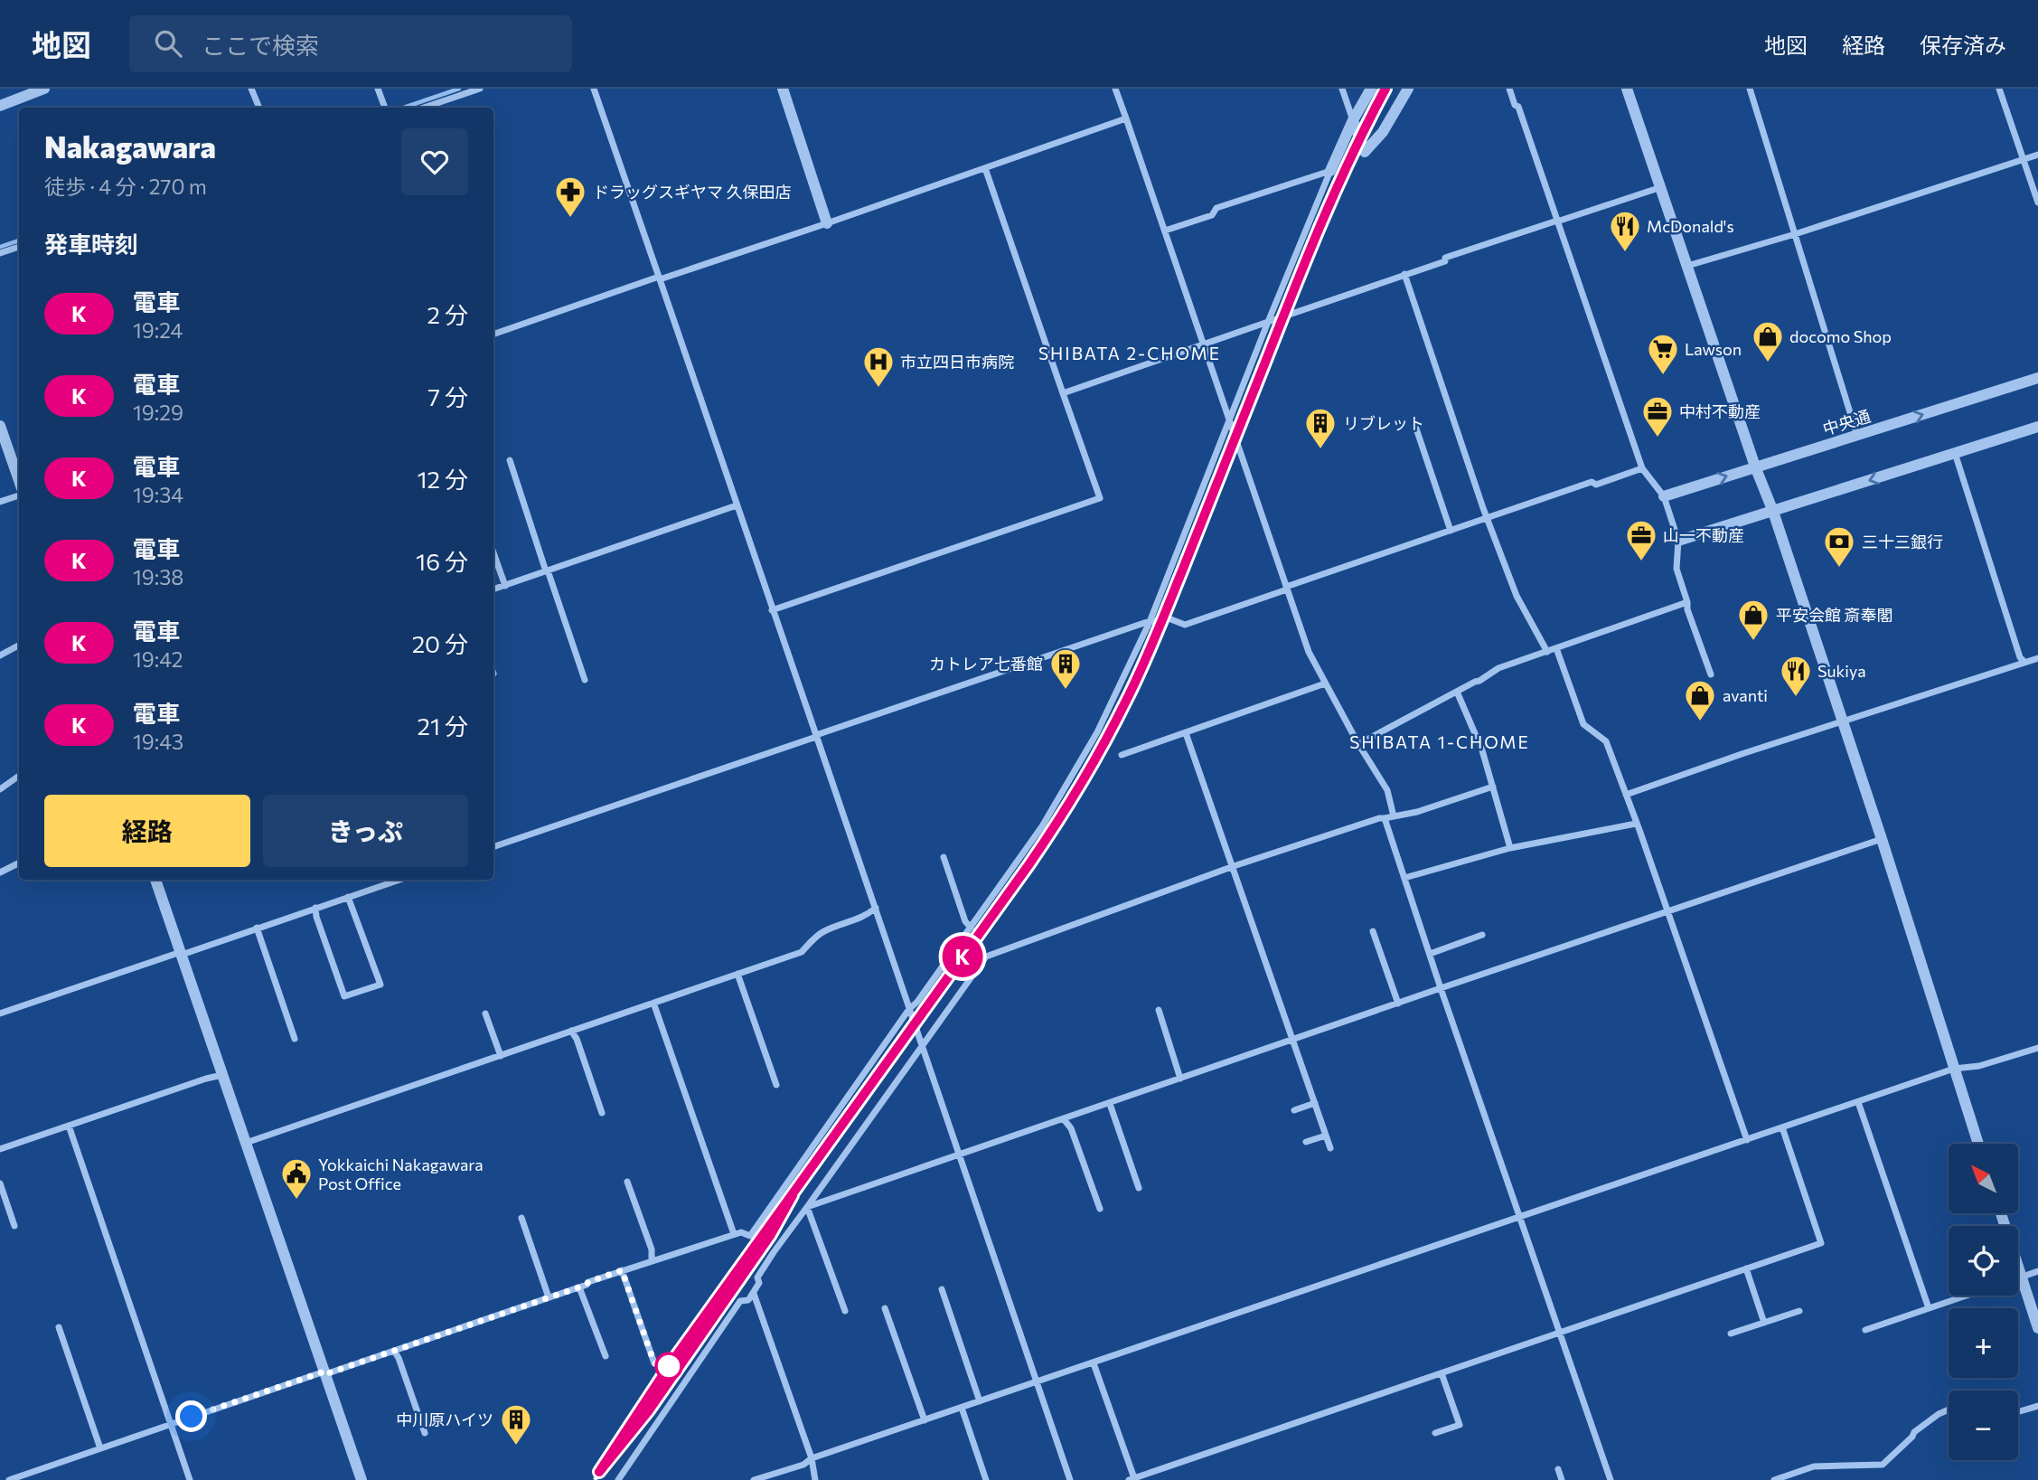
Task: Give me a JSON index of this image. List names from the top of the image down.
{
  "streets": {
    "street": ["中央通"]
  },
  "districts": ["SHIBATA 2-CHOME", "SHIBATA 1-CHOME"],
  "places": {
    "pharmacy": ["ドラッグスギヤマ 久保田店"],
    "restaurant": ["McDonald's", "Sukiya"],
    "shop": ["docomo Shop", "平安会館 斎奉閣", "avanti"],
    "supermarket": ["Lawson"],
    "hospital": ["市立四日市病院"],
    "office": ["中村不動産", "山一不動産"],
    "building": ["リブレット", "カトレア七番館", "中川原ハイツ"],
    "bank": ["三十三銀行"],
    "public building": ["Yokkaichi Nakagawara Post Office"]
  },
  "north": "top left",
  "page": {
    "header": "地図",
    "search": "ここで検索",
    "nav": ["地図", "経路", "保存済み"],
    "on_map": "K",
    "heading": [
      ["Nakagawara", "徒歩 · 4 分 · 270 m"],
      "発車時刻"
    ],
    "list": [
      {
        "mark": "K",
        "name": "電車",
        "note": "19:24",
        "value": "2 分"
      },
      {
        "mark": "K",
        "name": "電車",
        "note": "19:29",
        "value": "7 分"
      },
      {
        "mark": "K",
        "name": "電車",
        "note": "19:34",
        "value": "12 分"
      },
      {
        "mark": "K",
        "name": "電車",
        "note": "19:38",
        "value": "16 分"
      },
      {
        "mark": "K",
        "name": "電車",
        "note": "19:42",
        "value": "20 分"
      },
      {
        "mark": "K",
        "name": "電車",
        "note": "19:43",
        "value": "21 分"
      }
    ],
    "buttons": ["経路", "きっぷ"],
    "map_buttons": ["+", "−"]
  }
}
